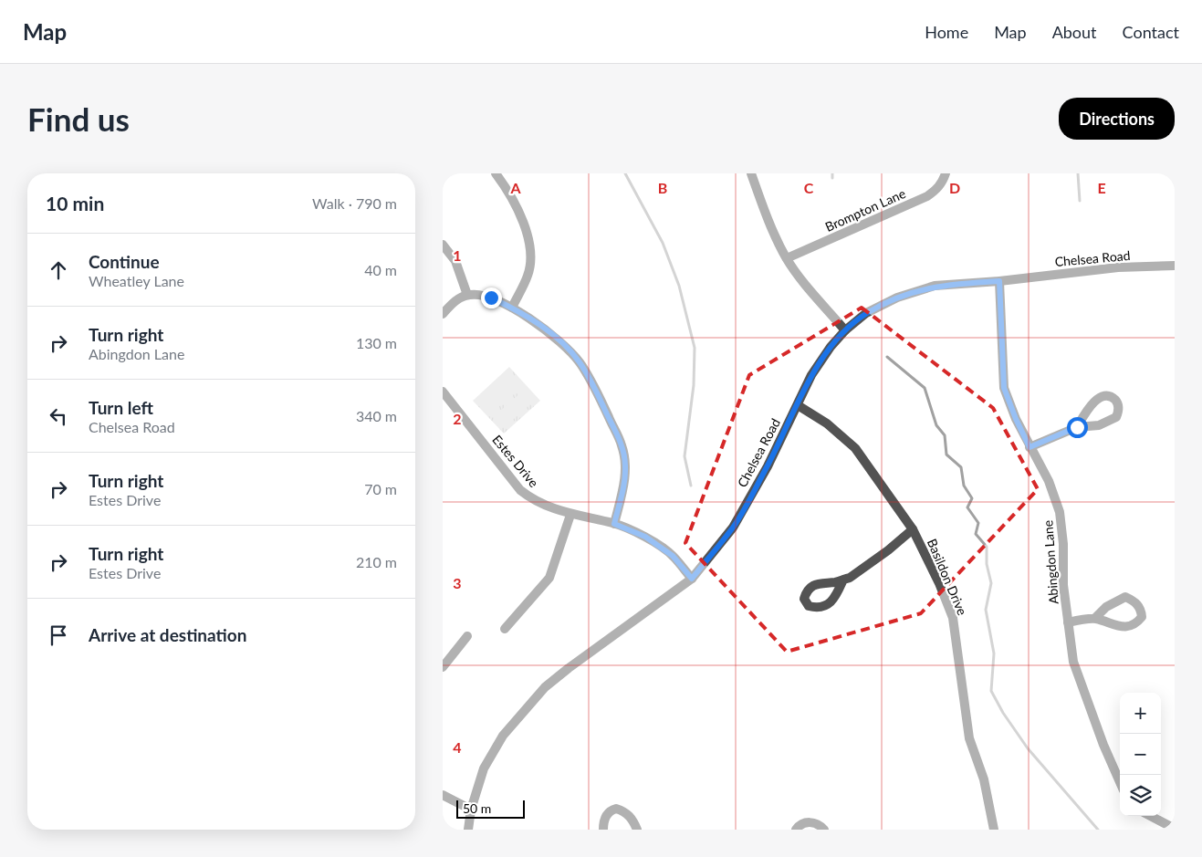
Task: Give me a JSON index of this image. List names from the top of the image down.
{
  "streets": {
    "street": [
      "Brompton Lane",
      "Chelsea Road",
      "Estes Drive",
      "Abingdon Lane",
      "Basildon Drive"
    ]
  },
  "crossings": [
    ["Chelsea Road", "Estes Drive"],
    ["Chelsea Road", "Abingdon Lane"],
    ["Chelsea Road", "Basildon Drive"]
  ],
  "scale_bar": "50 m",
  "page": {
    "header": "Map",
    "nav": [
      "Home",
      "Map",
      "About",
      "Contact"
    ],
    "buttons": "Directions",
    "title": "Find us",
    "heading": ["10 min", "Walk · 790 m"],
    "list": [
      ["Continue", "Wheatley Lane", "40 m"],
      ["Turn right", "Abingdon Lane", "130 m"],
      ["Turn left", "Chelsea Road", "340 m"],
      ["Turn right", "Estes Drive", "70 m"],
      ["Turn right", "Estes Drive", "210 m"],
      "Arrive at destination"
    ],
    "map_buttons": ["+", "−"],
    "scale": "50 m"
  },
  "grid": {
    "columns": [
      "A",
      "B",
      "C",
      "D",
      "E"
    ],
    "rows": [
      "1",
      "2",
      "3",
      "4"
    ]
  }
}
